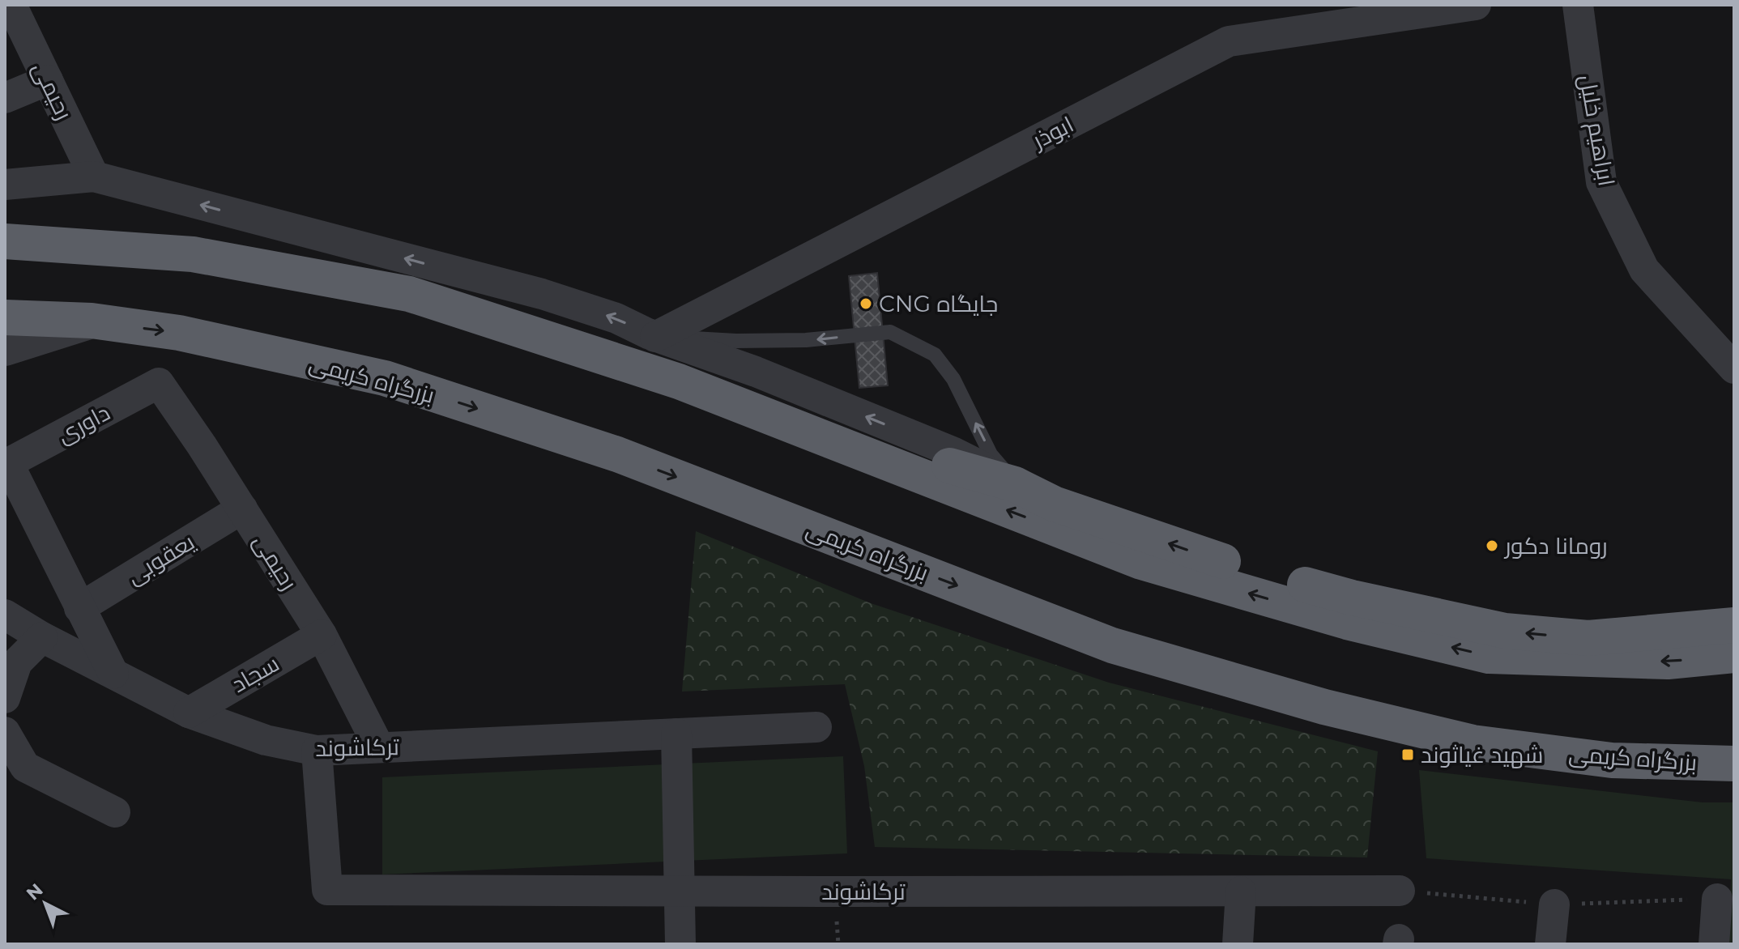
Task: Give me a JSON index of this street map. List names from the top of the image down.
{
  "streets": {
    "highway": ["بزرگراه کریمی"],
    "street": [
      "رحیمی",
      "ابراهیم خلیل",
      "ابوذر",
      "داوری",
      "یعقوبی",
      "سجاد",
      "ترکاشوند"
    ]
  },
  "crossings": [
    ["رحیمی", "داوری"],
    ["رحیمی", "یعقوبی"],
    ["رحیمی", "سجاد"],
    ["رحیمی", "ترکاشوند"],
    ["داوری", "یعقوبی"],
    ["سجاد", "ترکاشوند"]
  ],
  "places": {
    "other": ["CNG جایگاه", "رومانا دکور"],
    "transit": ["شهید غیاثوند"]
  },
  "north": "top left"
}
